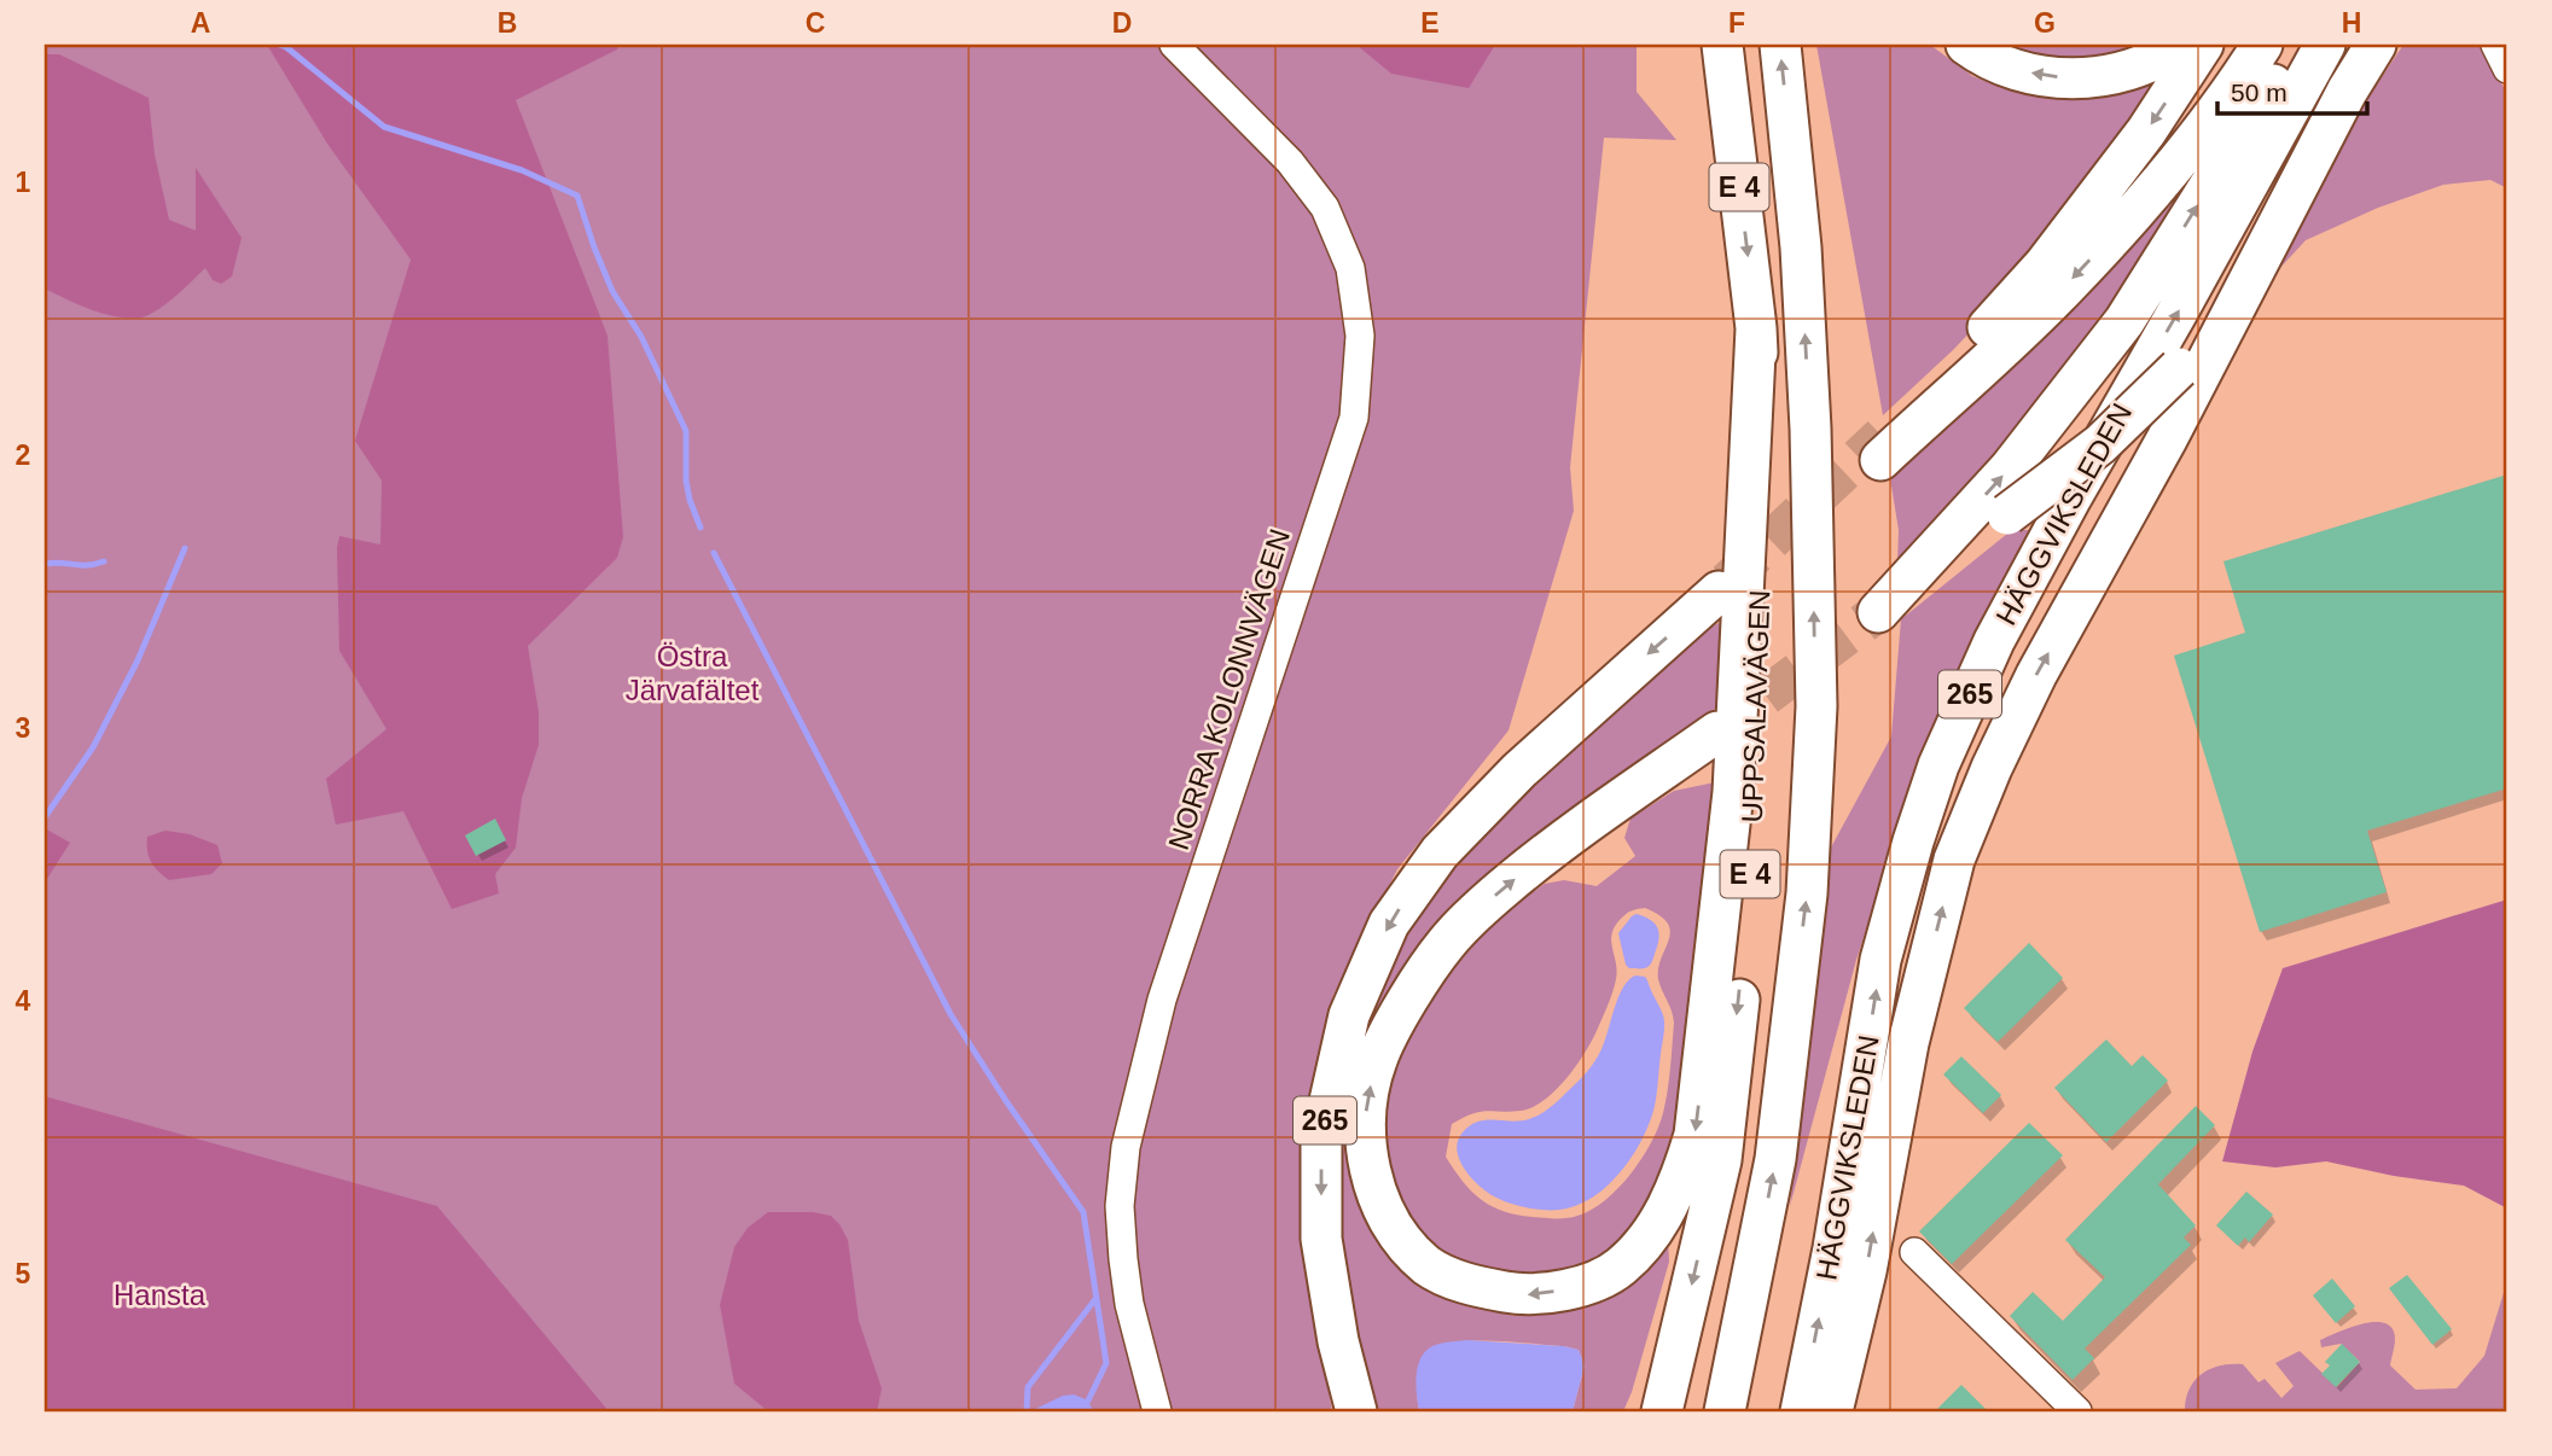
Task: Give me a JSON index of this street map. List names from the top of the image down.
{
  "streets": {
    "highway": [
      "E 4",
      "HÄGGVIKSLEDEN",
      "265",
      "UPPSALAVÄGEN"
    ],
    "street": ["NORRA KOLONNVÄGEN"]
  },
  "parks": ["Östra Järvafältet", "Hansta"],
  "scale_bar": "50 m",
  "grid": {
    "columns": [
      "A",
      "B",
      "C",
      "D",
      "E",
      "F",
      "G",
      "H"
    ],
    "rows": [
      "1",
      "2",
      "3",
      "4",
      "5"
    ]
  }
}
